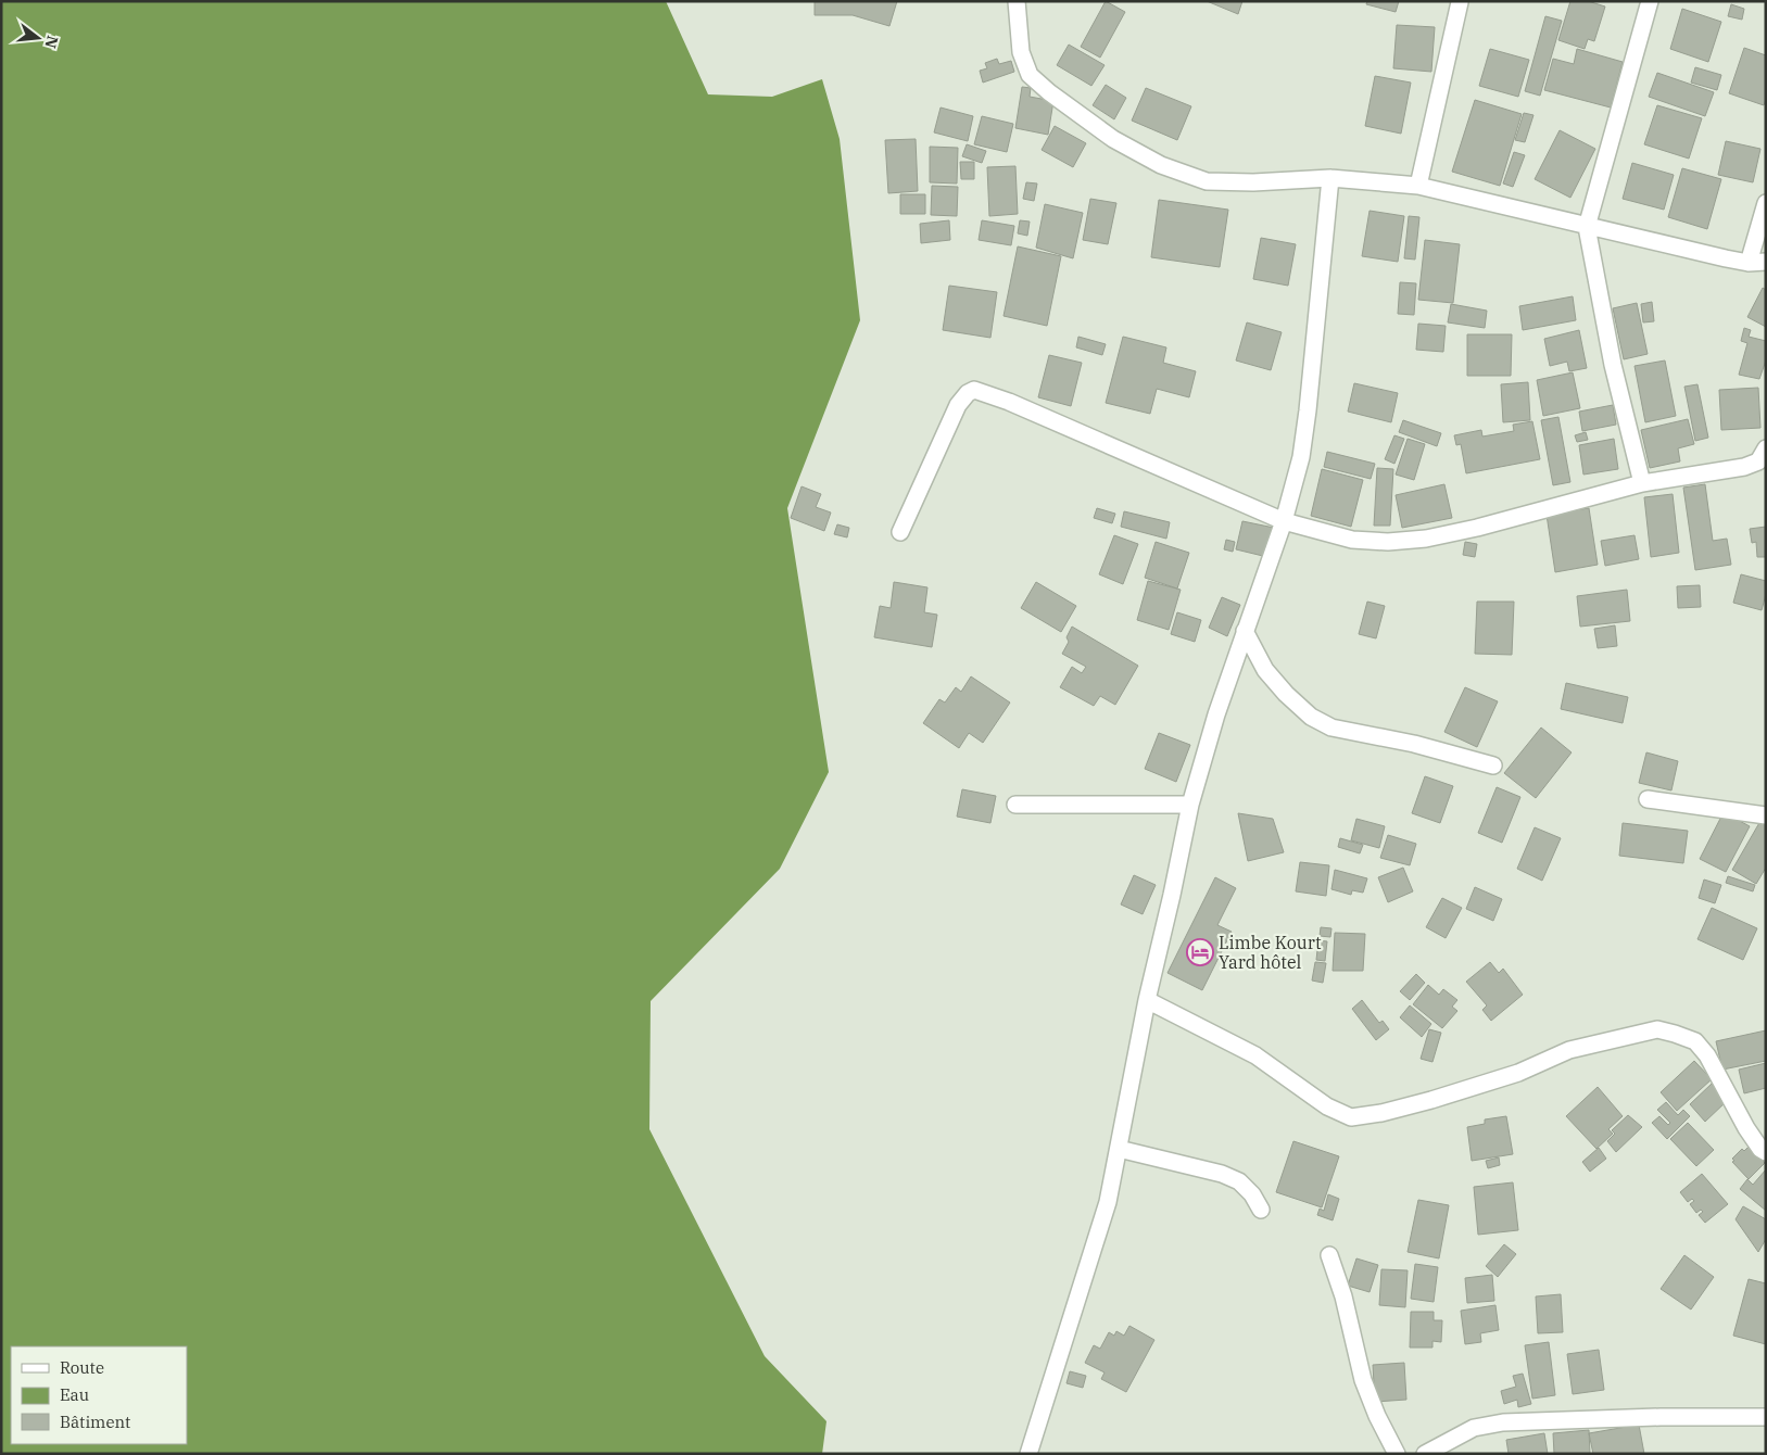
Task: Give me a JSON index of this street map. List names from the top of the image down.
{
  "places": {
    "hotel": ["Limbe Kourt Yard hôtel"]
  },
  "legend": ["Route", "Eau", "Bâtiment"],
  "north": "right"
}
